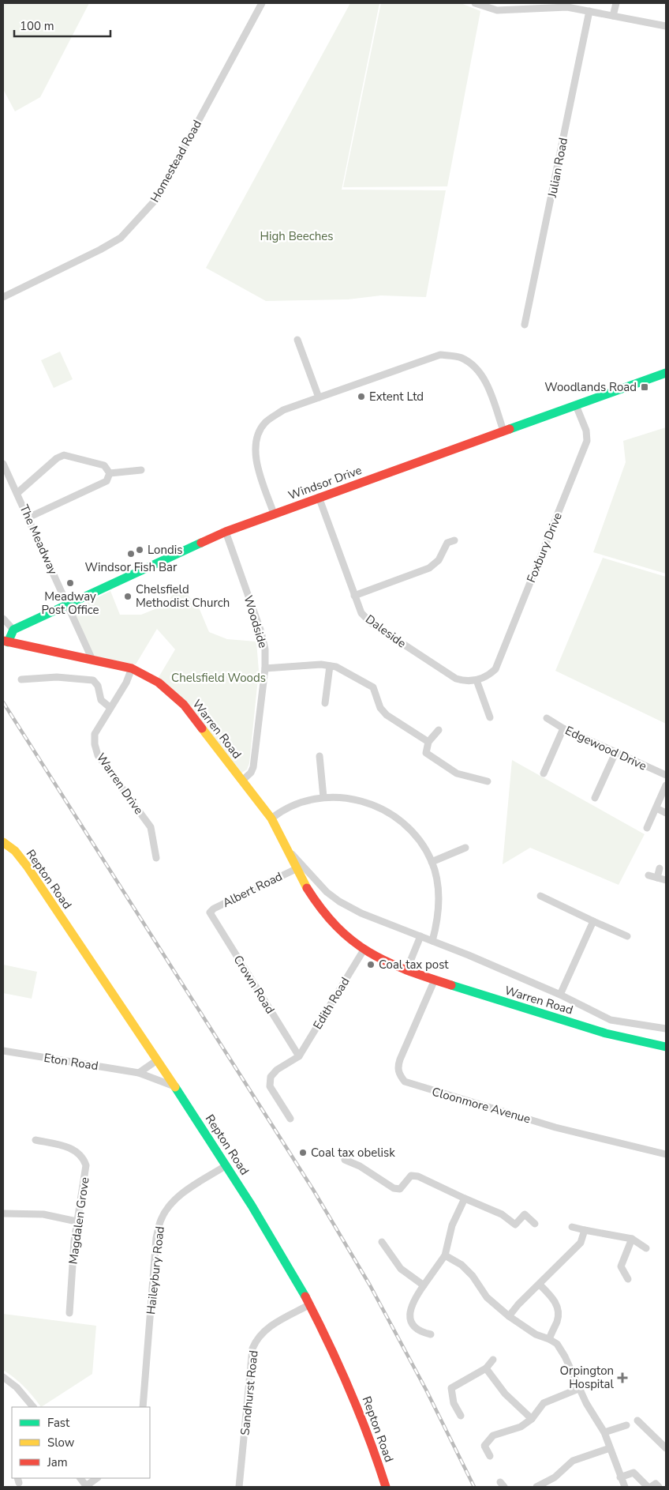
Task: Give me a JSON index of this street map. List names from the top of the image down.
{
  "streets": {
    "street": [
      "Homestead Road",
      "Julian Road",
      "Windsor Drive",
      "The Meadway",
      "Foxbury Drive",
      "Woodside",
      "Daleside",
      "Warren Road",
      "Edgewood Drive",
      "Warren Drive",
      "Repton Road",
      "Albert Road",
      "Crown Road",
      "Edith Road",
      "Eton Road",
      "Cloonmore Avenue",
      "Magdalen Grove",
      "Haileybury Road",
      "Sandhurst Road"
    ]
  },
  "crossings": [
    ["Windsor Drive", "The Meadway"],
    ["Windsor Drive", "Foxbury Drive"],
    ["Windsor Drive", "Woodside"],
    ["Windsor Drive", "Daleside"],
    ["The Meadway", "Warren Road"],
    ["Foxbury Drive", "Daleside"],
    ["Woodside", "Warren Road"],
    ["Warren Road", "Warren Drive"],
    ["Warren Road", "Albert Road"],
    ["Warren Road", "Edith Road"],
    ["Warren Road", "Cloonmore Avenue"],
    ["Repton Road", "Eton Road"],
    ["Repton Road", "Haileybury Road"],
    ["Repton Road", "Sandhurst Road"],
    ["Albert Road", "Crown Road"],
    ["Crown Road", "Edith Road"]
  ],
  "parks": ["High Beeches", "Chelsfield Woods"],
  "places": {
    "transit": ["Woodlands Road"],
    "other": [
      "Extent Ltd",
      "Londis",
      "Windsor Fish Bar",
      "Meadway Post Office",
      "Chelsfield Methodist Church",
      "Coal tax post",
      "Coal tax obelisk"
    ],
    "health": ["Orpington Hospital"]
  },
  "legend": ["Fast", "Slow", "Jam"],
  "scale_bar": "100 m"
}
